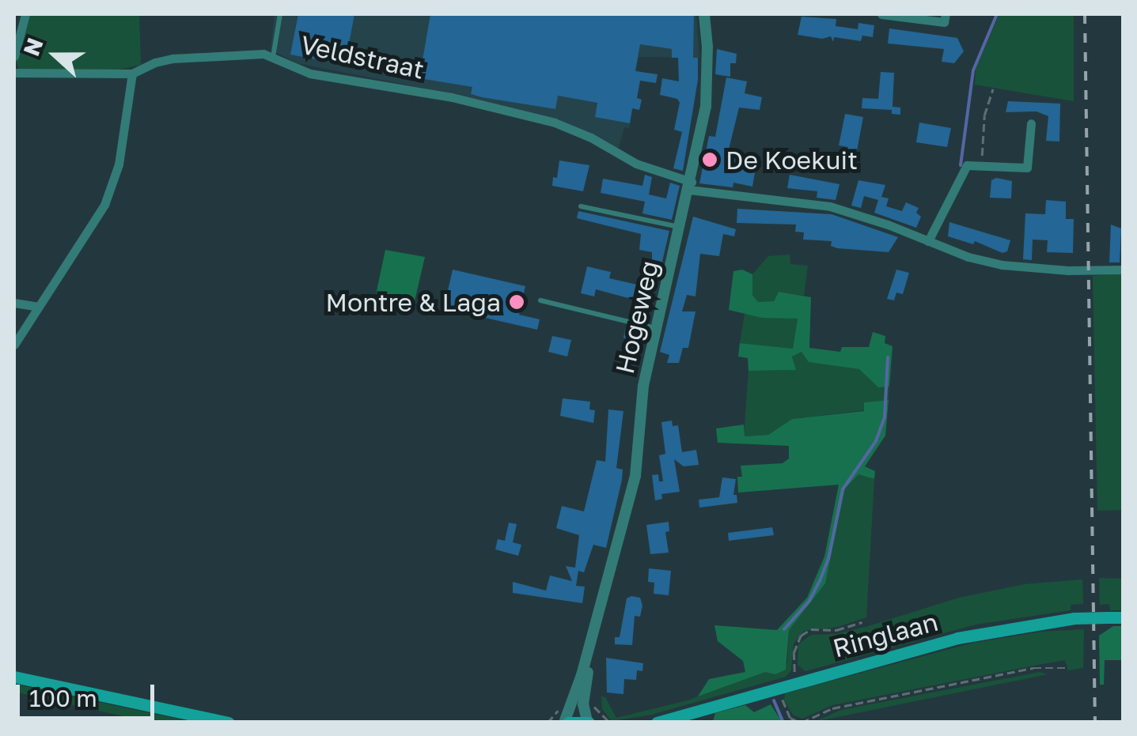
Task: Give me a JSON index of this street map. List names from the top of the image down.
{
  "streets": {
    "main road": ["Ringlaan"],
    "street": ["Veldstraat", "Hogeweg"]
  },
  "crossings": [
    ["Veldstraat", "Hogeweg"]
  ],
  "places": ["De Koekuit", "Montre & Laga"],
  "scale_bar": "100 m",
  "north": "left"
}
